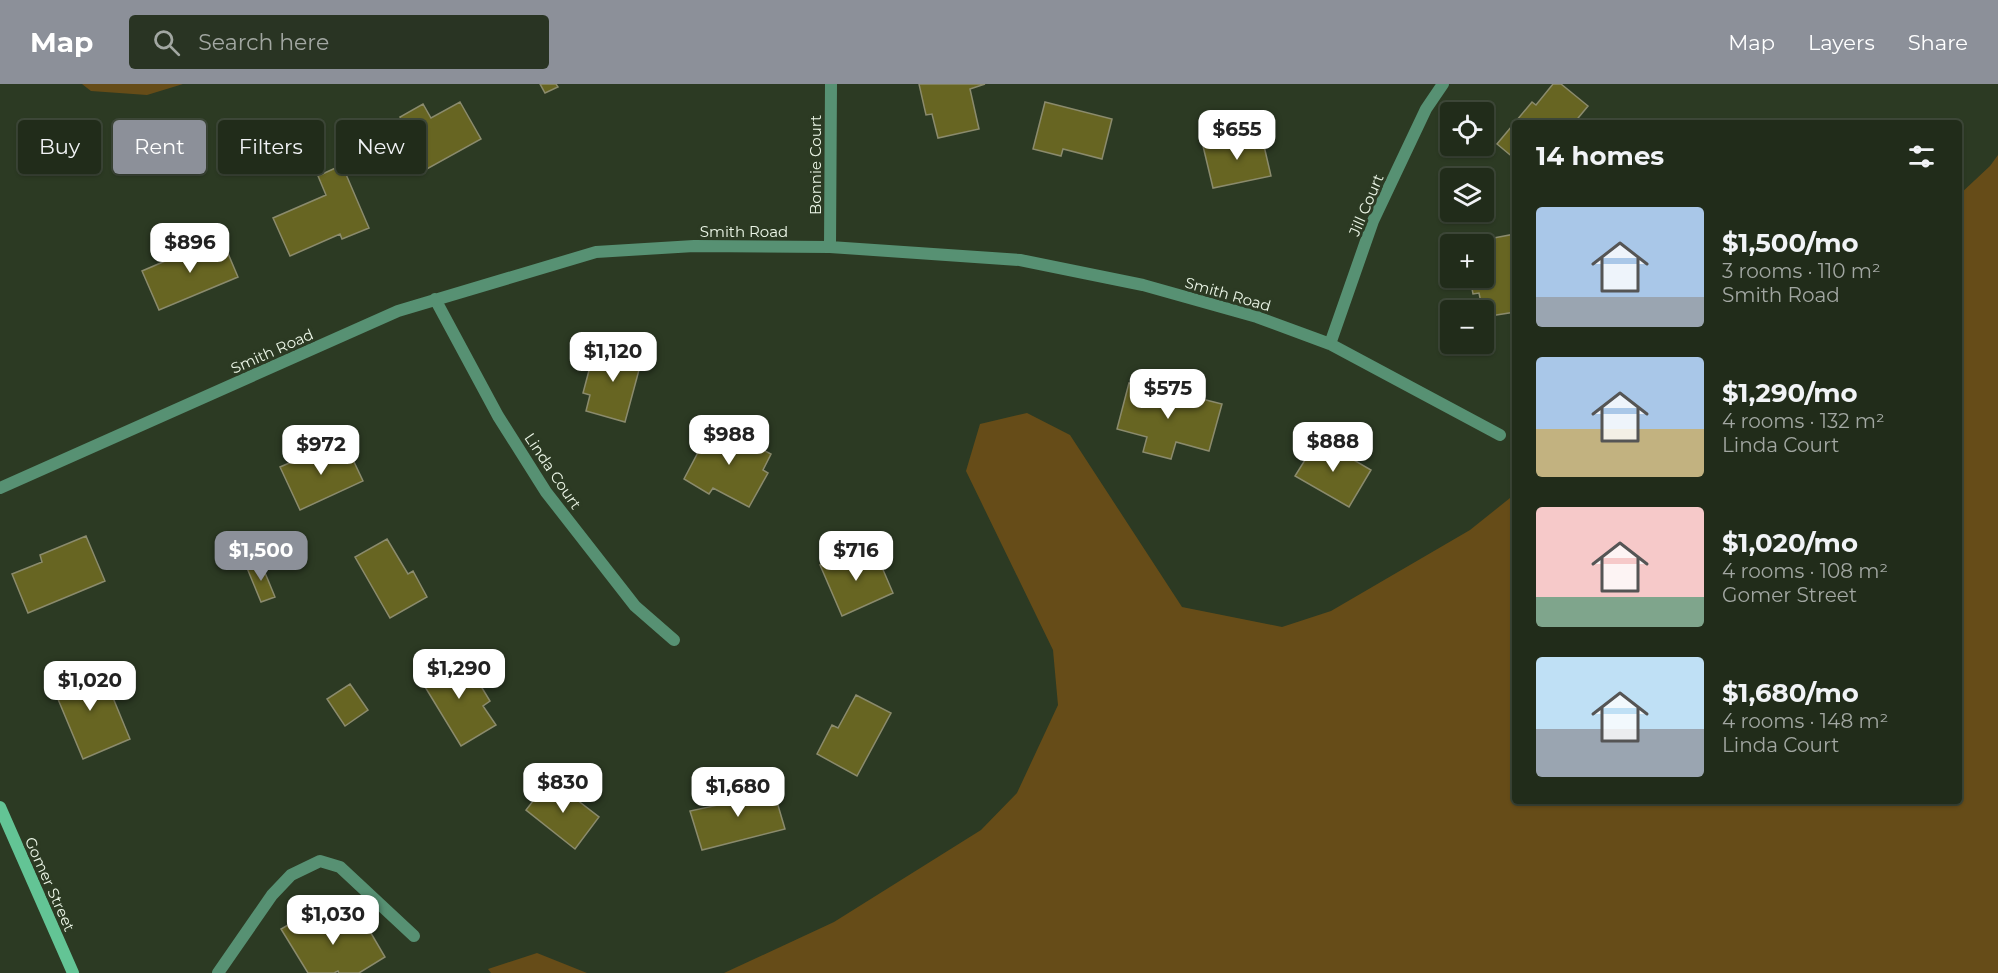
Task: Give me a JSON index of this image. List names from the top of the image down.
{
  "streets": {
    "street": [
      "Bonnie Court",
      "Jill Court",
      "Smith Road",
      "Linda Court",
      "Gomer Street"
    ]
  },
  "crossings": [
    ["Bonnie Court", "Smith Road"],
    ["Jill Court", "Smith Road"],
    ["Smith Road", "Linda Court"]
  ],
  "page": {
    "header": "Map",
    "search": "Search here",
    "nav": ["Map", "Layers", "Share"],
    "map_buttons": ["+", "−"],
    "price": [
      "$655",
      "$896",
      "$1,120",
      "$575",
      "$988",
      "$888",
      "$972",
      "$1,500",
      "$716",
      "$1,290",
      "$1,020",
      "$830",
      "$1,680",
      "$1,030"
    ],
    "chip": [
      "Buy",
      "Rent",
      "Filters",
      "New"
    ],
    "heading": "14 homes",
    "list": [
      {
        "name": "$1,500/mo",
        "note": "3 rooms · 110 m² · Smith Road"
      },
      {
        "name": "$1,290/mo",
        "note": "4 rooms · 132 m² · Linda Court"
      },
      {
        "name": "$1,020/mo",
        "note": "4 rooms · 108 m² · Gomer Street"
      },
      {
        "name": "$1,680/mo",
        "note": "4 rooms · 148 m² · Linda Court"
      }
    ]
  }
}
